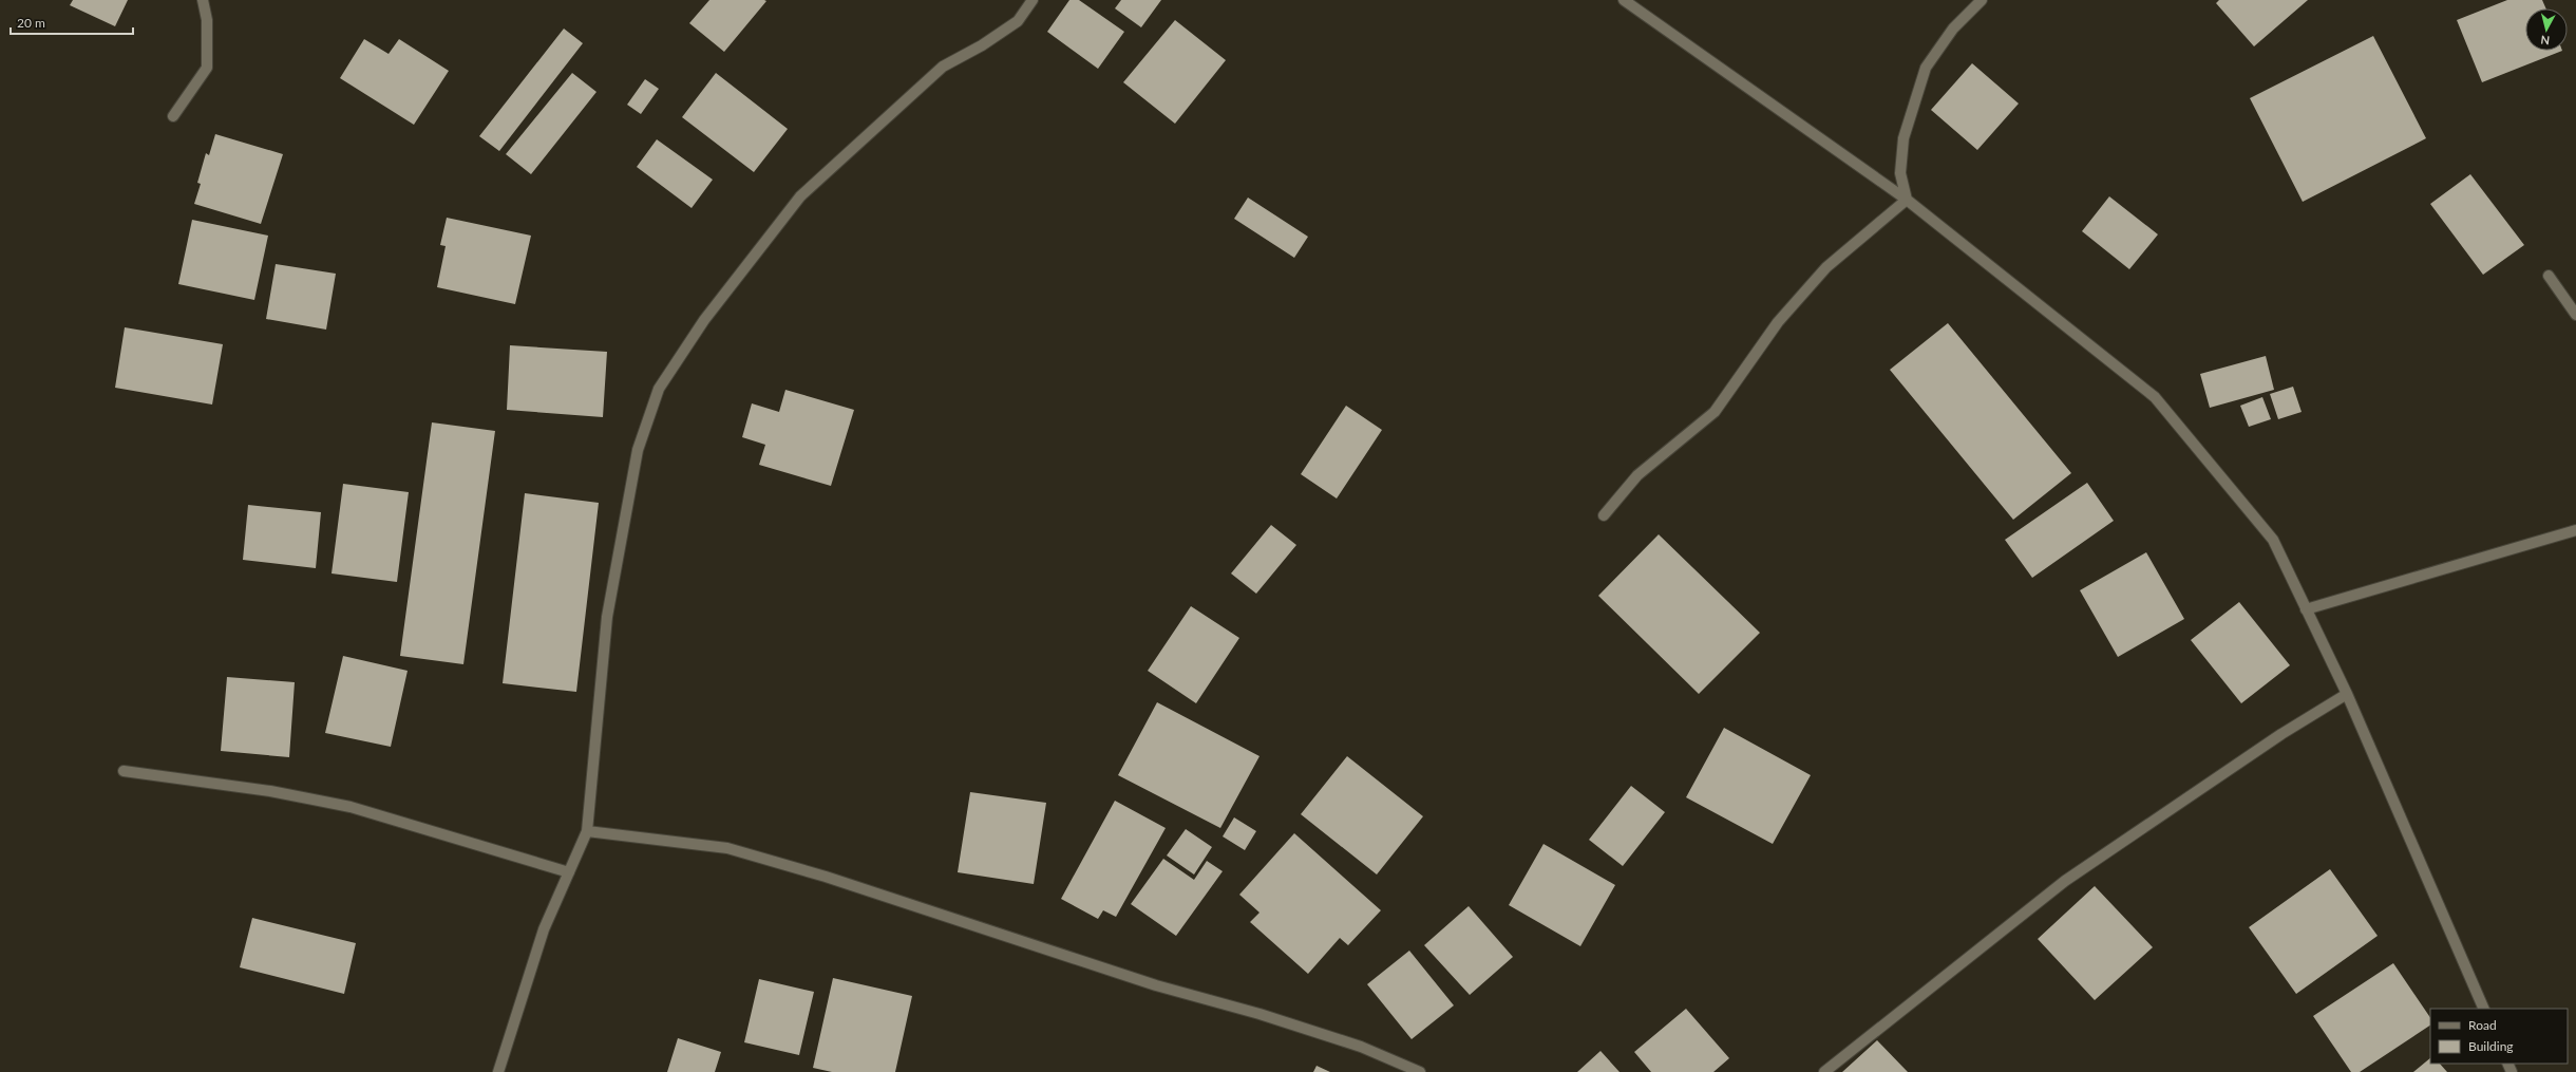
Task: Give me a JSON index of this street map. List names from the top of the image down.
{
  "legend": ["Road", "Building"],
  "scale_bar": "20 m",
  "north": "bottom"
}
